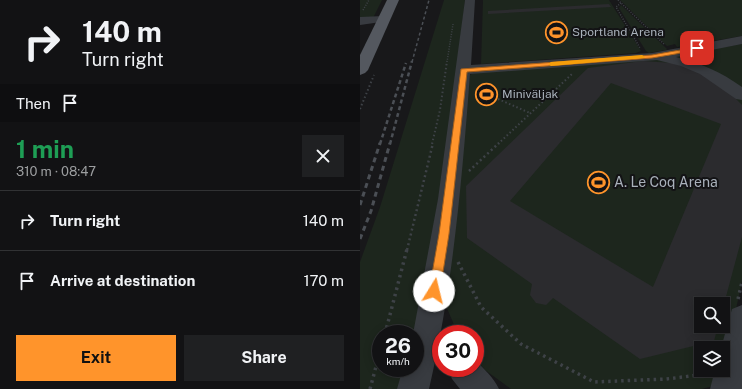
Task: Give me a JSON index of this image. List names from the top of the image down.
{
  "places": {
    "sports": ["Sportland Arena", "Miniväljak", "A. Le Coq Arena"]
  },
  "page": {
    "turn": ["140 m", "Turn right"],
    "then": "Then",
    "heading": ["1 min", "310 m · 08:47"],
    "list": [
      {
        "name": "Turn right",
        "value": "140 m"
      },
      {
        "name": "Arrive at destination",
        "value": "170 m"
      }
    ],
    "speed": "26 km/h",
    "limit": "30",
    "buttons": ["Exit", "Share"]
  }
}
